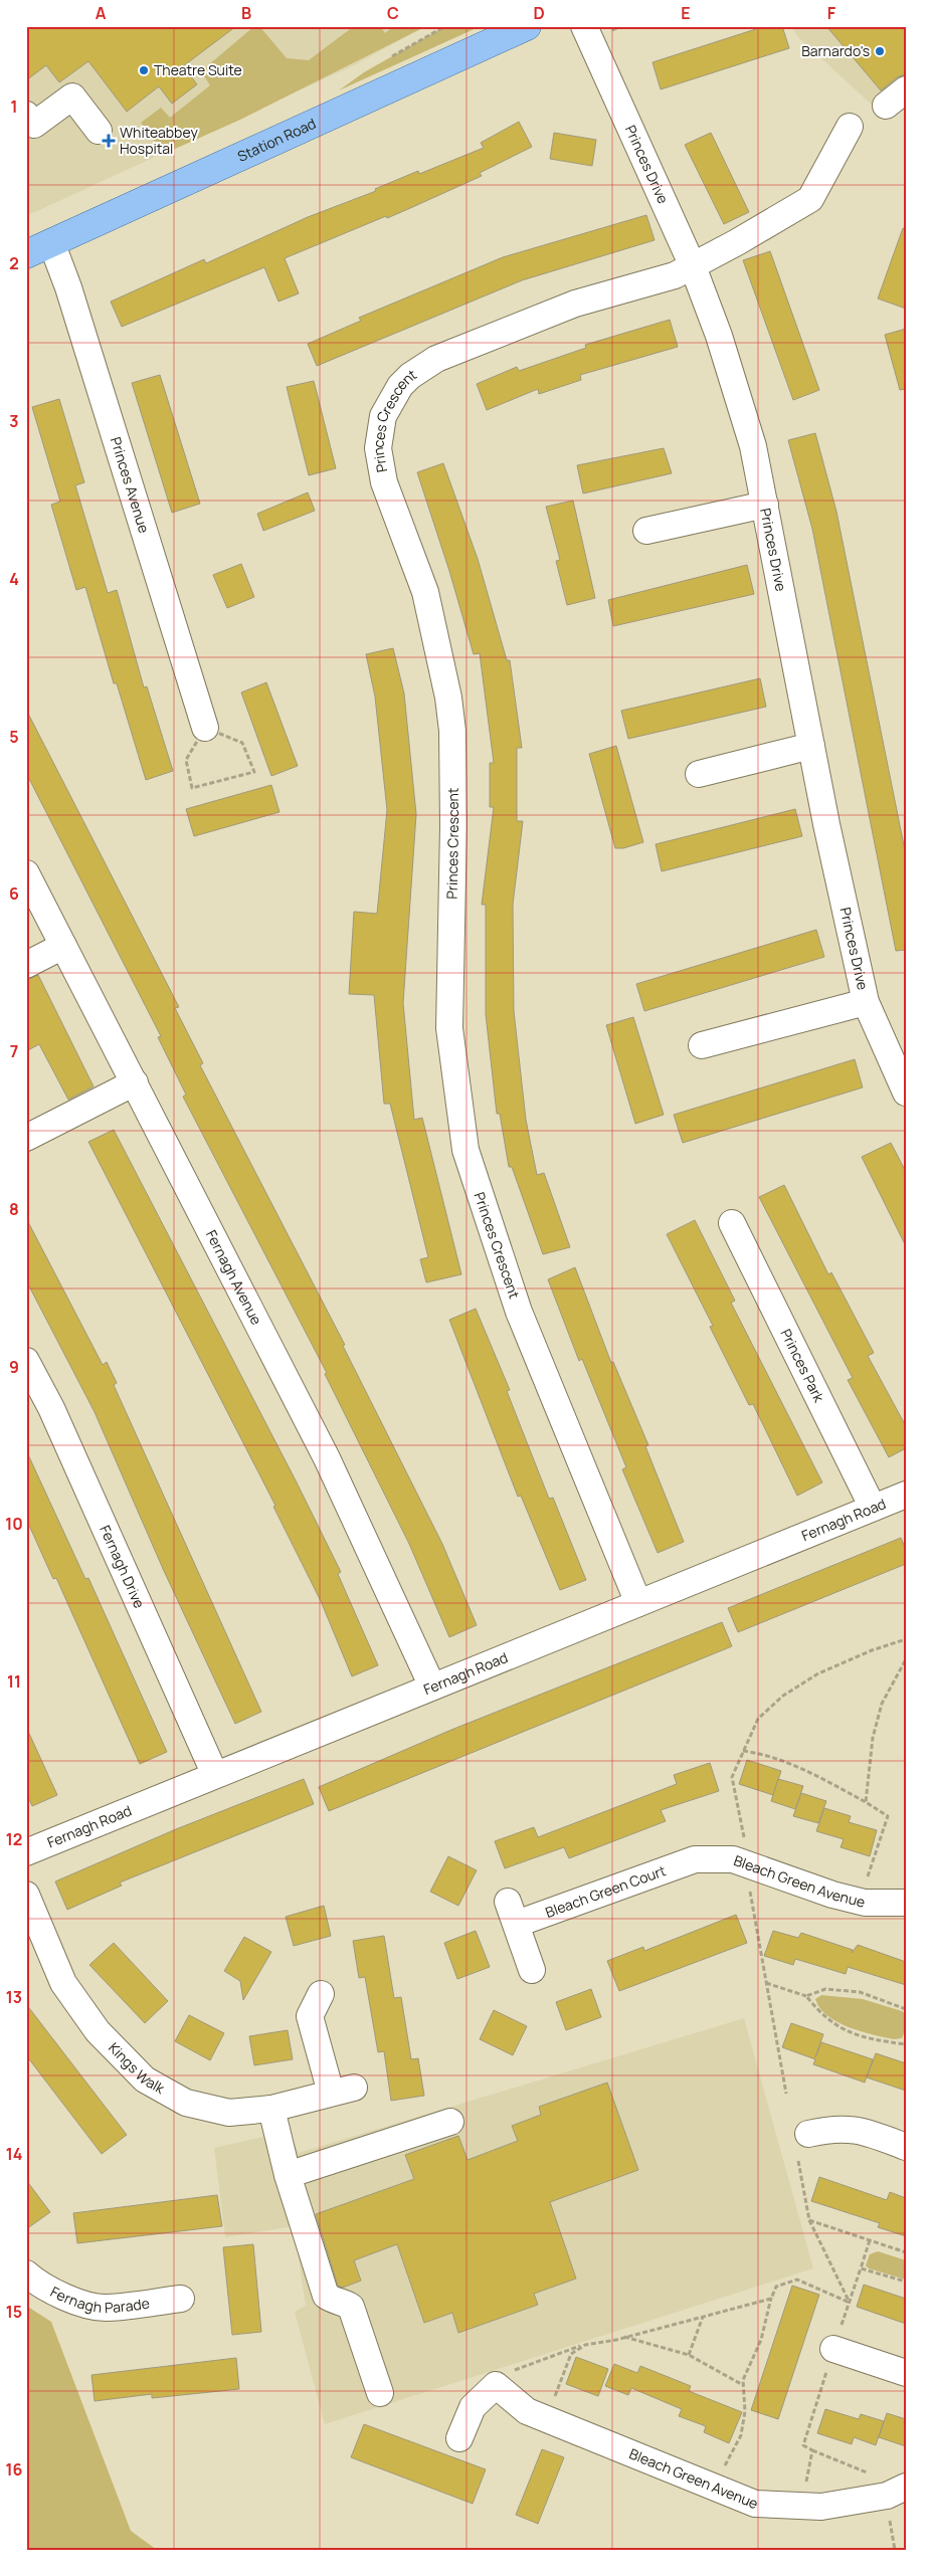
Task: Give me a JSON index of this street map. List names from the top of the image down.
{
  "streets": {
    "main road": ["Station Road"],
    "street": [
      "Princes Drive",
      "Princes Crescent",
      "Princes Avenue",
      "Fernagh Avenue",
      "Princes Park",
      "Fernagh Road",
      "Fernagh Drive",
      "Bleach Green Avenue",
      "Bleach Green Court",
      "Kings Walk",
      "Fernagh Parade"
    ]
  },
  "crossings": [
    ["Station Road", "Princes Avenue"],
    ["Princes Drive", "Princes Crescent"],
    ["Princes Crescent", "Fernagh Road"],
    ["Fernagh Avenue", "Fernagh Road"],
    ["Princes Park", "Fernagh Road"],
    ["Fernagh Road", "Fernagh Drive"],
    ["Bleach Green Avenue", "Bleach Green Court"]
  ],
  "places": {
    "other": ["Barnardo's", "Theatre Suite"],
    "health": ["Whiteabbey Hospital"]
  },
  "grid": {
    "columns": [
      "A",
      "B",
      "C",
      "D",
      "E",
      "F"
    ],
    "rows": [
      "1",
      "2",
      "3",
      "4",
      "5",
      "6",
      "7",
      "8",
      "9",
      "10",
      "11",
      "12",
      "13",
      "14",
      "15",
      "16"
    ]
  }
}
